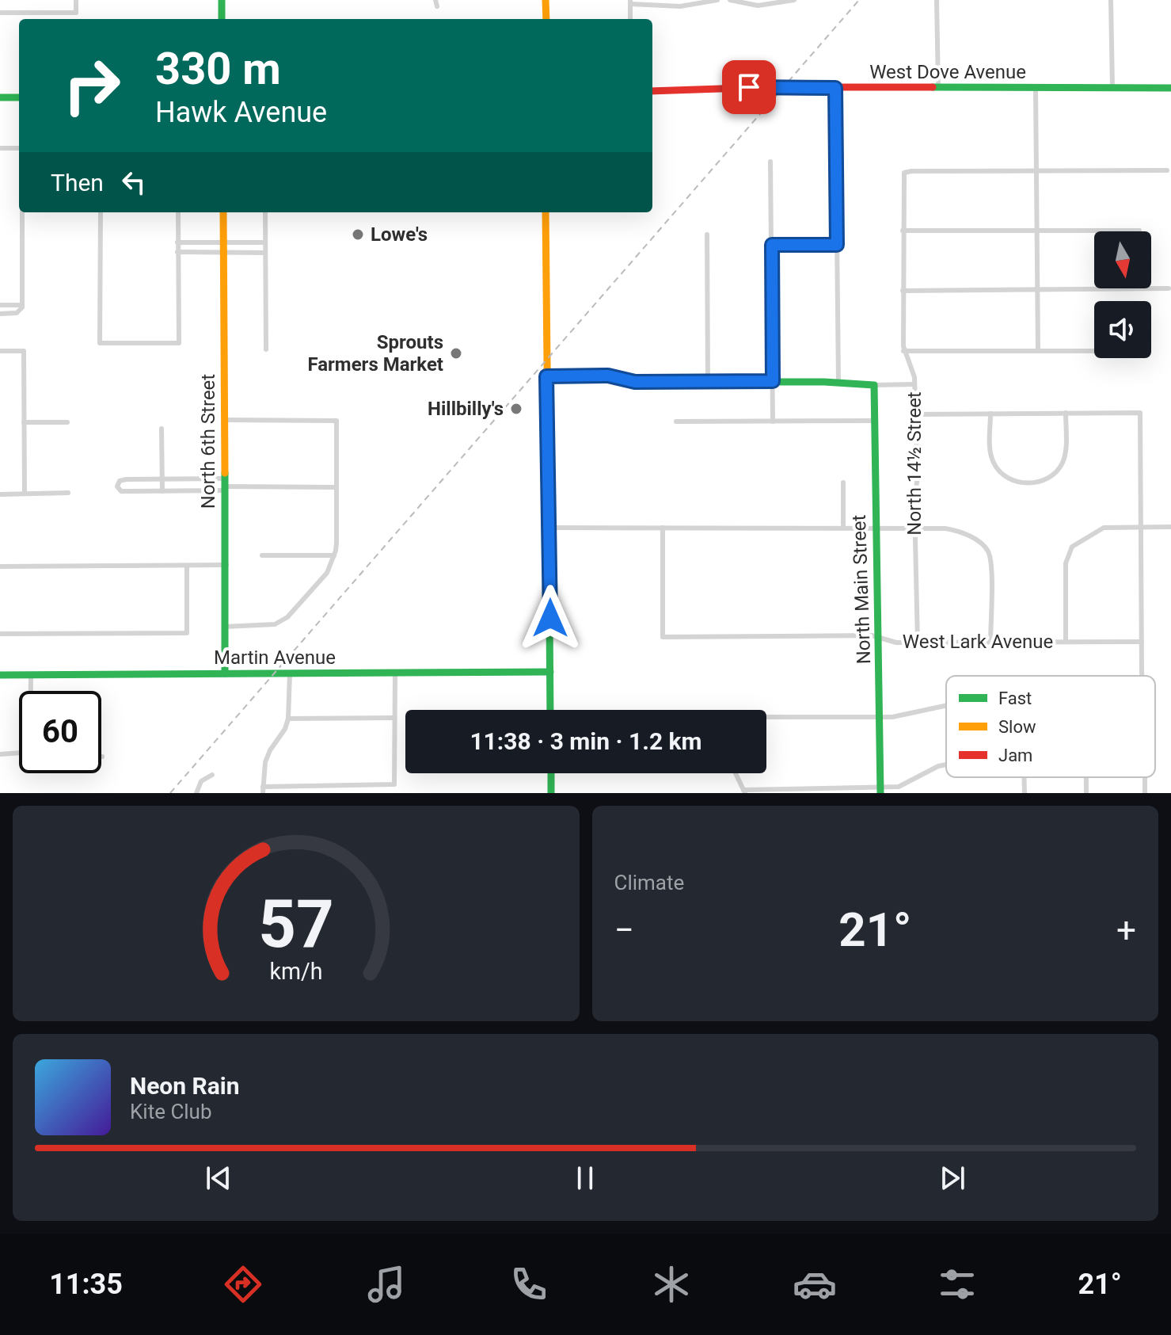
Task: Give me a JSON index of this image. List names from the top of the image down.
{
  "streets": {
    "street": [
      "West Dove Avenue",
      "North 6th Street",
      "North 14½ Street",
      "North Main Street",
      "West Lark Avenue",
      "Martin Avenue"
    ]
  },
  "crossings": [
    ["North 6th Street", "Martin Avenue"],
    ["North 14½ Street", "West Lark Avenue"],
    ["North Main Street", "West Lark Avenue"]
  ],
  "places": ["Lowe's", "Sprouts Farmers Market", "Hillbilly's"],
  "legend": ["Fast", "Slow", "Jam"],
  "north": "bottom",
  "page": {
    "turn": ["330 m", "Hawk Avenue"],
    "then": "Then",
    "limit": "60",
    "trip": "11:38 · 3 min · 1.2 km",
    "tile": "Climate",
    "heat": ["−", "21°", "+"],
    "song": ["Neon Rain", "Kite Club"],
    "tabs": ["11:35", "21°"],
    "gauge": ["57", "km/h"]
  }
}
